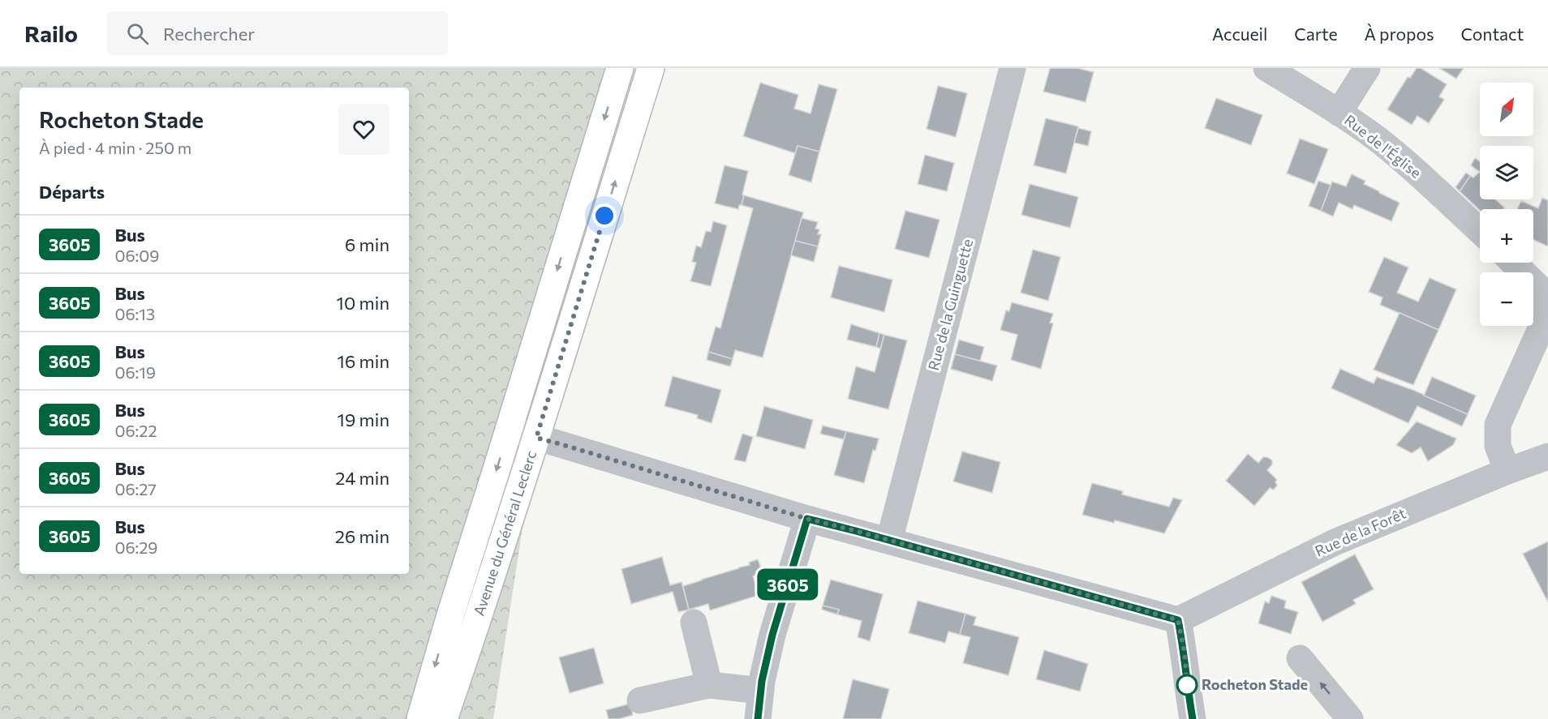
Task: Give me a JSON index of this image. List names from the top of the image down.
{
  "streets": {
    "main road": ["Avenue du Général Leclerc"],
    "street": ["Rue de l'Église", "Rue de la Guinguette", "Rue de la Forêt"]
  },
  "places": ["Rocheton Stade"],
  "lines": ["bus line 3605"],
  "north": "top right",
  "page": {
    "header": "Railo",
    "search": "Rechercher",
    "nav": [
      "Accueil",
      "Carte",
      "À propos",
      "Contact"
    ],
    "on_map": "3605",
    "map_buttons": ["+", "−"],
    "heading": [
      ["Rocheton Stade", "À pied · 4 min · 250 m"],
      "Départs"
    ],
    "list": [
      {
        "mark": "3605",
        "name": "Bus",
        "note": "06:09",
        "value": "6 min"
      },
      {
        "mark": "3605",
        "name": "Bus",
        "note": "06:13",
        "value": "10 min"
      },
      {
        "mark": "3605",
        "name": "Bus",
        "note": "06:19",
        "value": "16 min"
      },
      {
        "mark": "3605",
        "name": "Bus",
        "note": "06:22",
        "value": "19 min"
      },
      {
        "mark": "3605",
        "name": "Bus",
        "note": "06:27",
        "value": "24 min"
      },
      {
        "mark": "3605",
        "name": "Bus",
        "note": "06:29",
        "value": "26 min"
      }
    ]
  }
}
